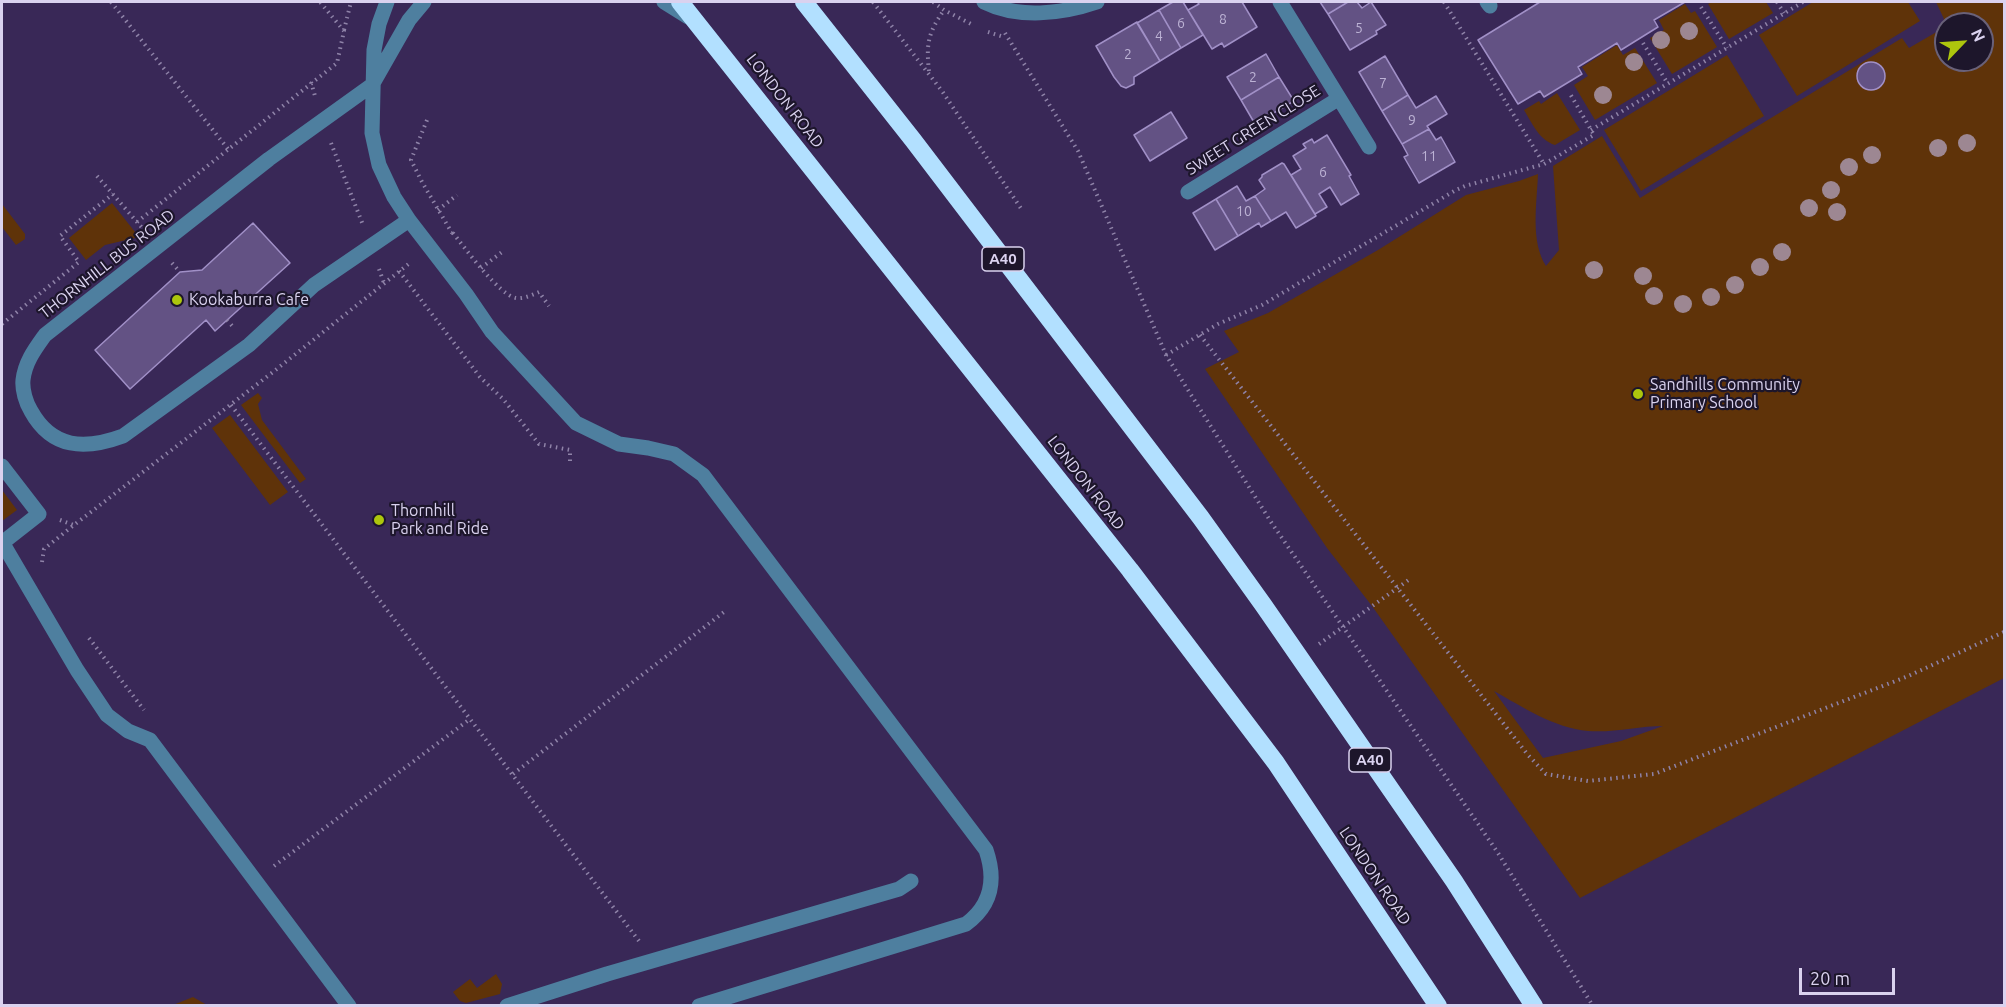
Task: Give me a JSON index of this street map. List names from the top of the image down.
{
  "streets": {
    "highway": ["LONDON ROAD", "A40"],
    "street": ["SWEET GREEN CLOSE", "THORNHILL BUS ROAD"]
  },
  "places": ["Kookaburra Cafe", "Sandhills Community Primary School", "Thornhill Park and Ride"],
  "house_numbers": [
    "8",
    "6",
    "5",
    "4",
    "2",
    "2",
    "7",
    "9",
    "11",
    "6",
    "10"
  ],
  "scale_bar": "20 m",
  "north": "top right"
}
